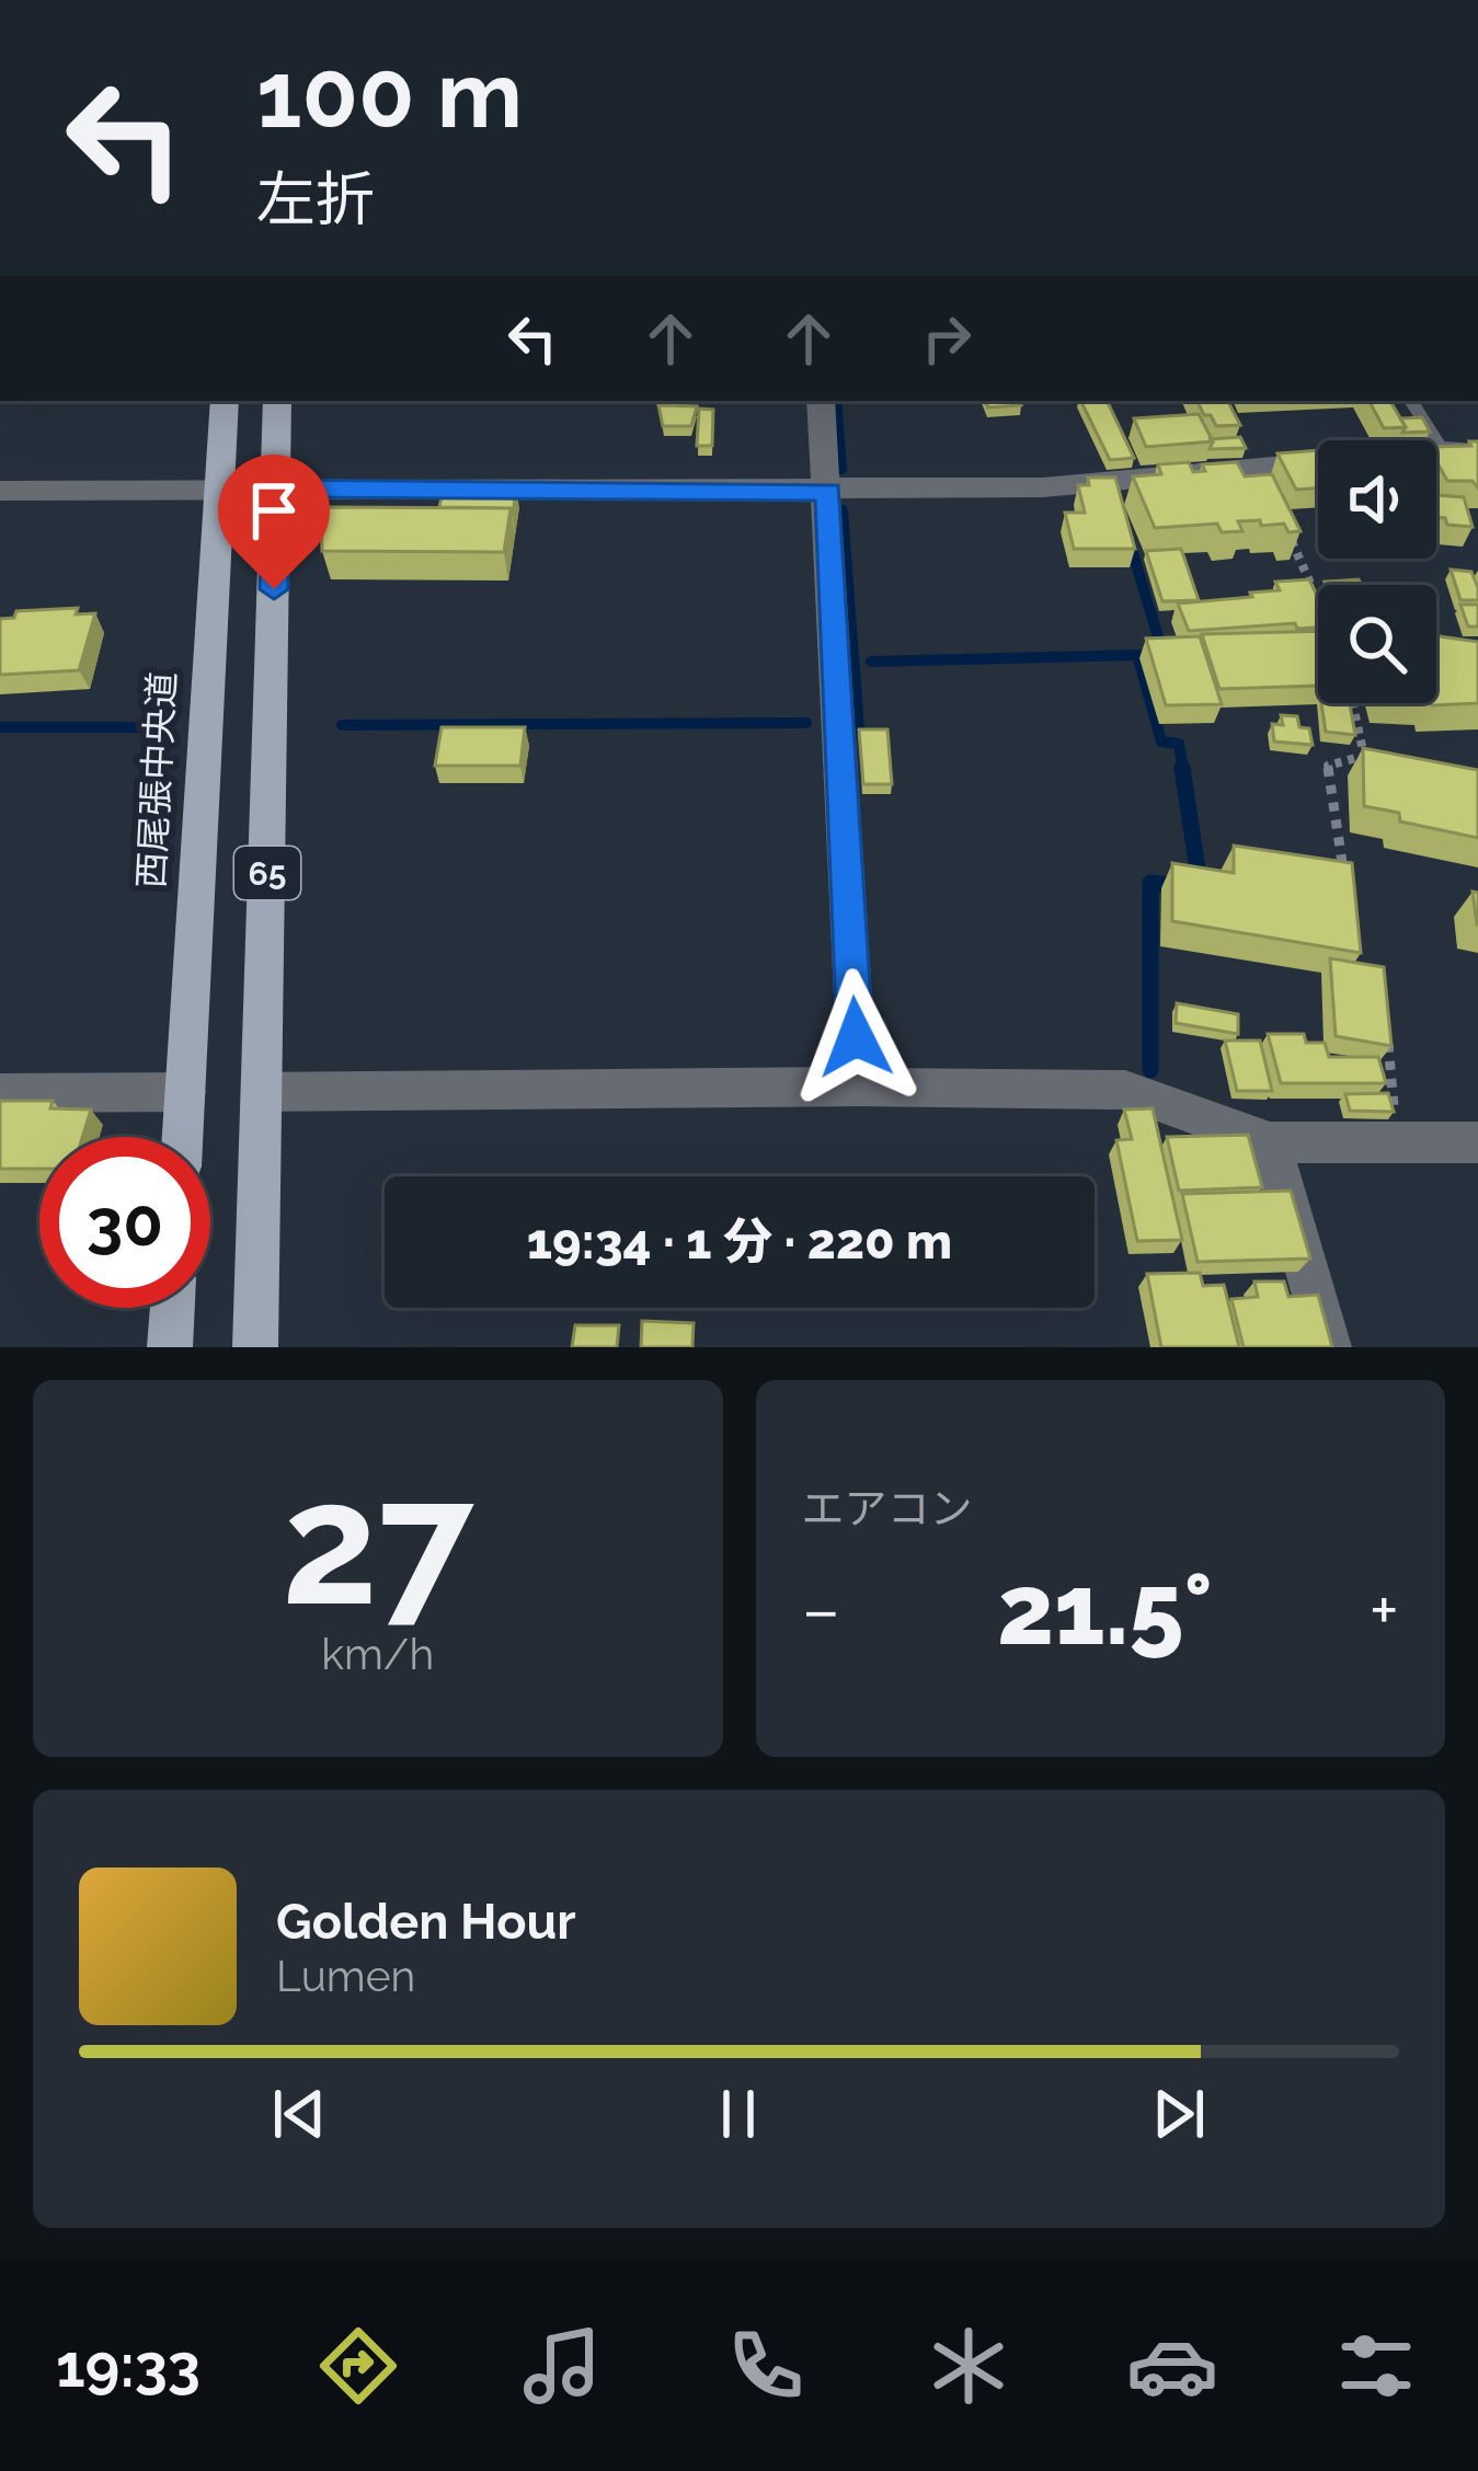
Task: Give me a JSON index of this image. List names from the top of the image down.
{
  "streets": {
    "main road": ["西尾張中央道", "65"]
  },
  "page": {
    "turn": ["100 m", "左折"],
    "limit": "30",
    "trip": "19:34 · 1 分 · 220 m",
    "tile": [
      ["27", "km/h"],
      "エアコン"
    ],
    "heat": ["−", "21.5°", "+"],
    "song": ["Golden Hour", "Lumen"],
    "tabs": "19:33"
  }
}
